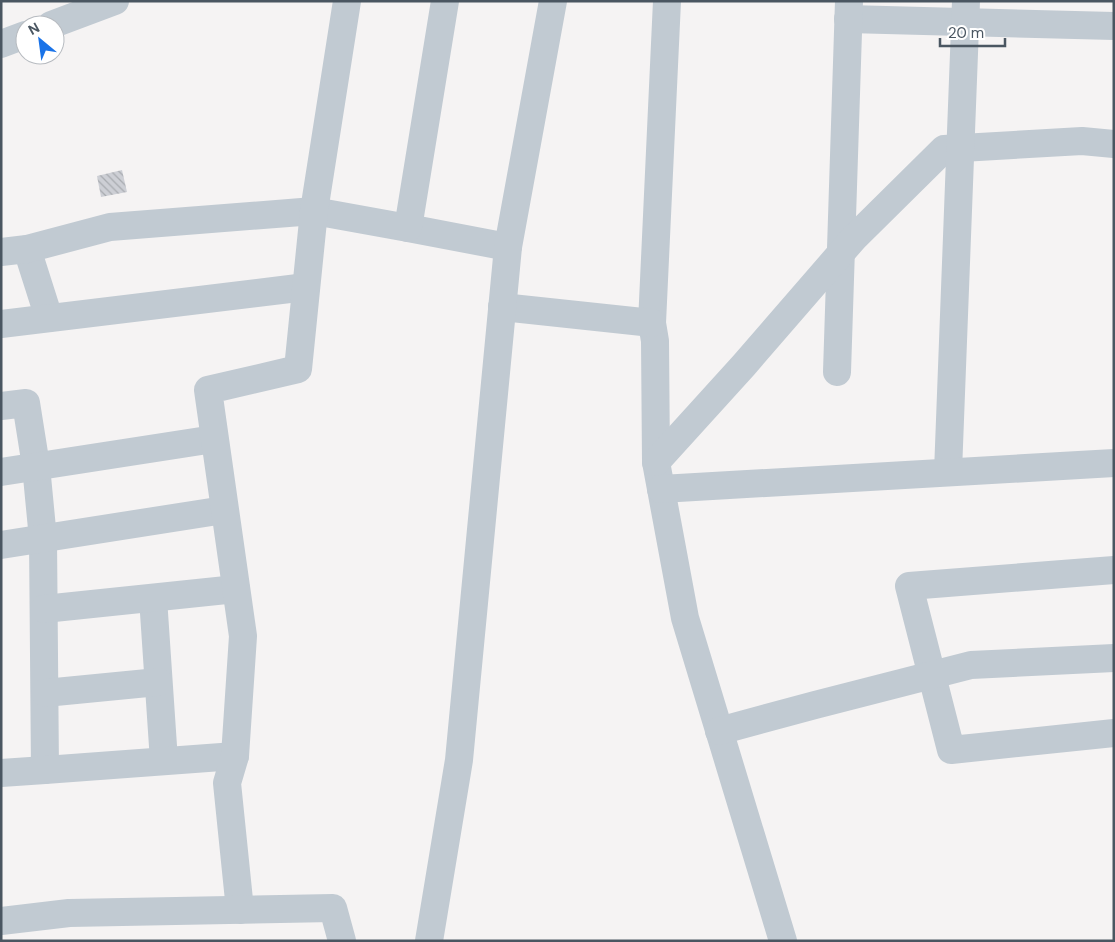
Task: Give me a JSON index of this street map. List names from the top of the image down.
{
  "scale_bar": "20 m",
  "north": "top left"
}
